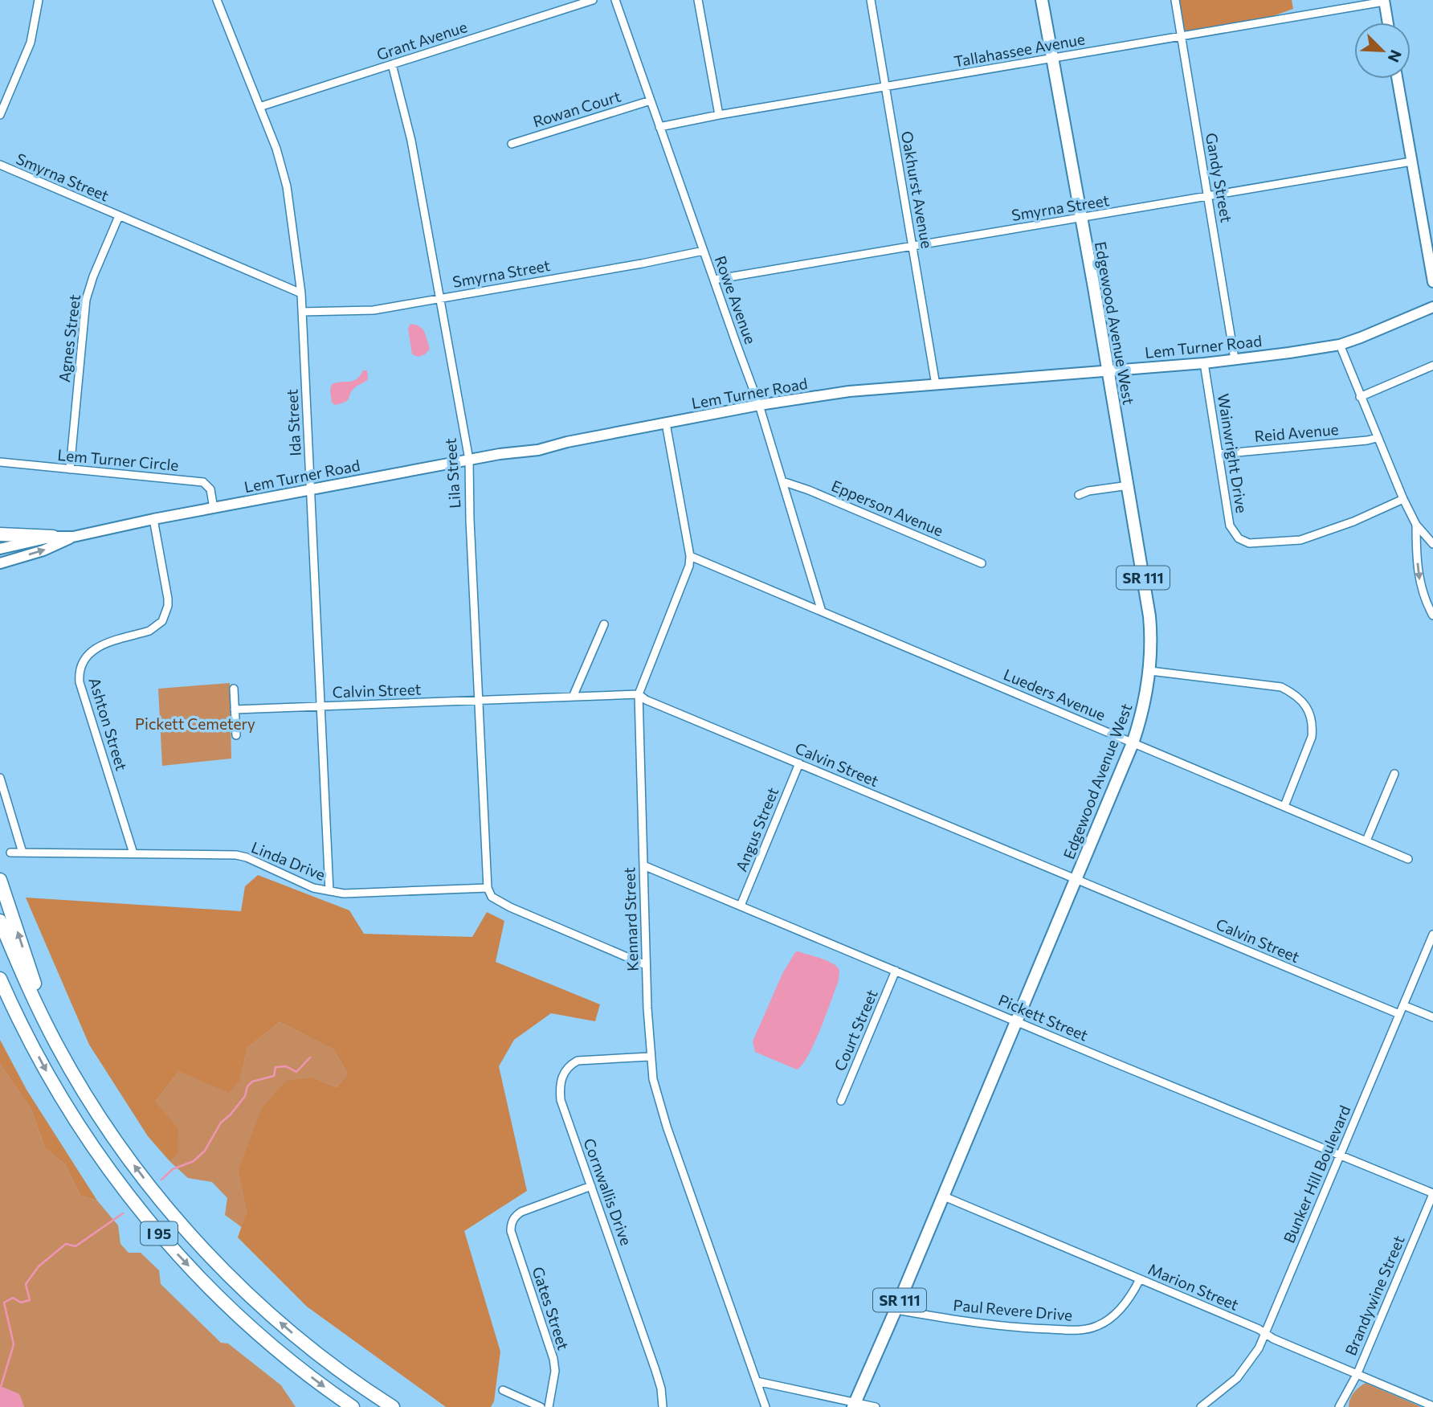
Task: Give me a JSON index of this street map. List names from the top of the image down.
{
  "streets": {
    "highway": ["I 95"],
    "main road": ["Edgewood Avenue West", "Lem Turner Road", "SR 111"],
    "street": [
      "Grant Avenue",
      "Tallahassee Avenue",
      "Rowan Court",
      "Smyrna Street",
      "Gandy Street",
      "Oakhurst Avenue",
      "Rowe Avenue",
      "Agnes Street",
      "Ida Street",
      "Reid Avenue",
      "Wainwright Drive",
      "Lem Turner Circle",
      "Lila Street",
      "Epperson Avenue",
      "Calvin Street",
      "Lueders Avenue",
      "Ashton Street",
      "Angus Street",
      "Linda Drive",
      "Kennard Street",
      "Pickett Street",
      "Court Street",
      "Bunker Hill Boulevard",
      "Cornwallis Drive",
      "Marion Street",
      "Brandywine Street",
      "Gates Street",
      "Paul Revere Drive"
    ]
  },
  "crossings": [
    ["Grant Avenue", "Ida Street"],
    ["Grant Avenue", "Lila Street"],
    ["Tallahassee Avenue", "Gandy Street"],
    ["Tallahassee Avenue", "Oakhurst Avenue"],
    ["Tallahassee Avenue", "Rowe Avenue"],
    ["Tallahassee Avenue", "Edgewood Avenue West"],
    ["Rowan Court", "Rowe Avenue"],
    ["Smyrna Street", "Gandy Street"],
    ["Smyrna Street", "Oakhurst Avenue"],
    ["Smyrna Street", "Rowe Avenue"],
    ["Smyrna Street", "Edgewood Avenue West"],
    ["Smyrna Street", "Agnes Street"],
    ["Smyrna Street", "Ida Street"],
    ["Smyrna Street", "Lila Street"],
    ["Gandy Street", "Lem Turner Road"],
    ["Oakhurst Avenue", "Lem Turner Road"],
    ["Rowe Avenue", "Lem Turner Road"],
    ["Rowe Avenue", "Epperson Avenue"],
    ["Rowe Avenue", "Lueders Avenue"],
    ["Edgewood Avenue West", "Lem Turner Road"],
    ["Edgewood Avenue West", "Calvin Street"],
    ["Edgewood Avenue West", "Lueders Avenue"],
    ["Edgewood Avenue West", "Pickett Street"],
    ["Edgewood Avenue West", "Marion Street"],
    ["Edgewood Avenue West", "Paul Revere Drive"],
    ["Agnes Street", "Lem Turner Circle"],
    ["Lem Turner Road", "Ida Street"],
    ["Lem Turner Road", "Wainwright Drive"],
    ["Lem Turner Road", "Lem Turner Circle"],
    ["Lem Turner Road", "Lila Street"],
    ["Lem Turner Road", "Ashton Street"],
    ["Lem Turner Road", "Kennard Street"],
    ["Ida Street", "Calvin Street"],
    ["Ida Street", "Linda Drive"],
    ["Reid Avenue", "Wainwright Drive"],
    ["Lila Street", "Calvin Street"],
    ["Lila Street", "Linda Drive"],
    ["Calvin Street", "Angus Street"],
    ["Calvin Street", "Kennard Street"],
    ["Calvin Street", "Bunker Hill Boulevard"],
    ["Lueders Avenue", "Kennard Street"],
    ["Ashton Street", "Linda Drive"],
    ["Angus Street", "Pickett Street"],
    ["Kennard Street", "Pickett Street"],
    ["Kennard Street", "Cornwallis Drive"],
    ["Pickett Street", "Court Street"],
    ["Pickett Street", "Bunker Hill Boulevard"],
    ["Pickett Street", "Brandywine Street"],
    ["Bunker Hill Boulevard", "Marion Street"],
    ["Cornwallis Drive", "Gates Street"],
    ["Marion Street", "Brandywine Street"],
    ["Marion Street", "Paul Revere Drive"]
  ],
  "parks": ["Pickett Cemetery"],
  "north": "bottom right"
}
